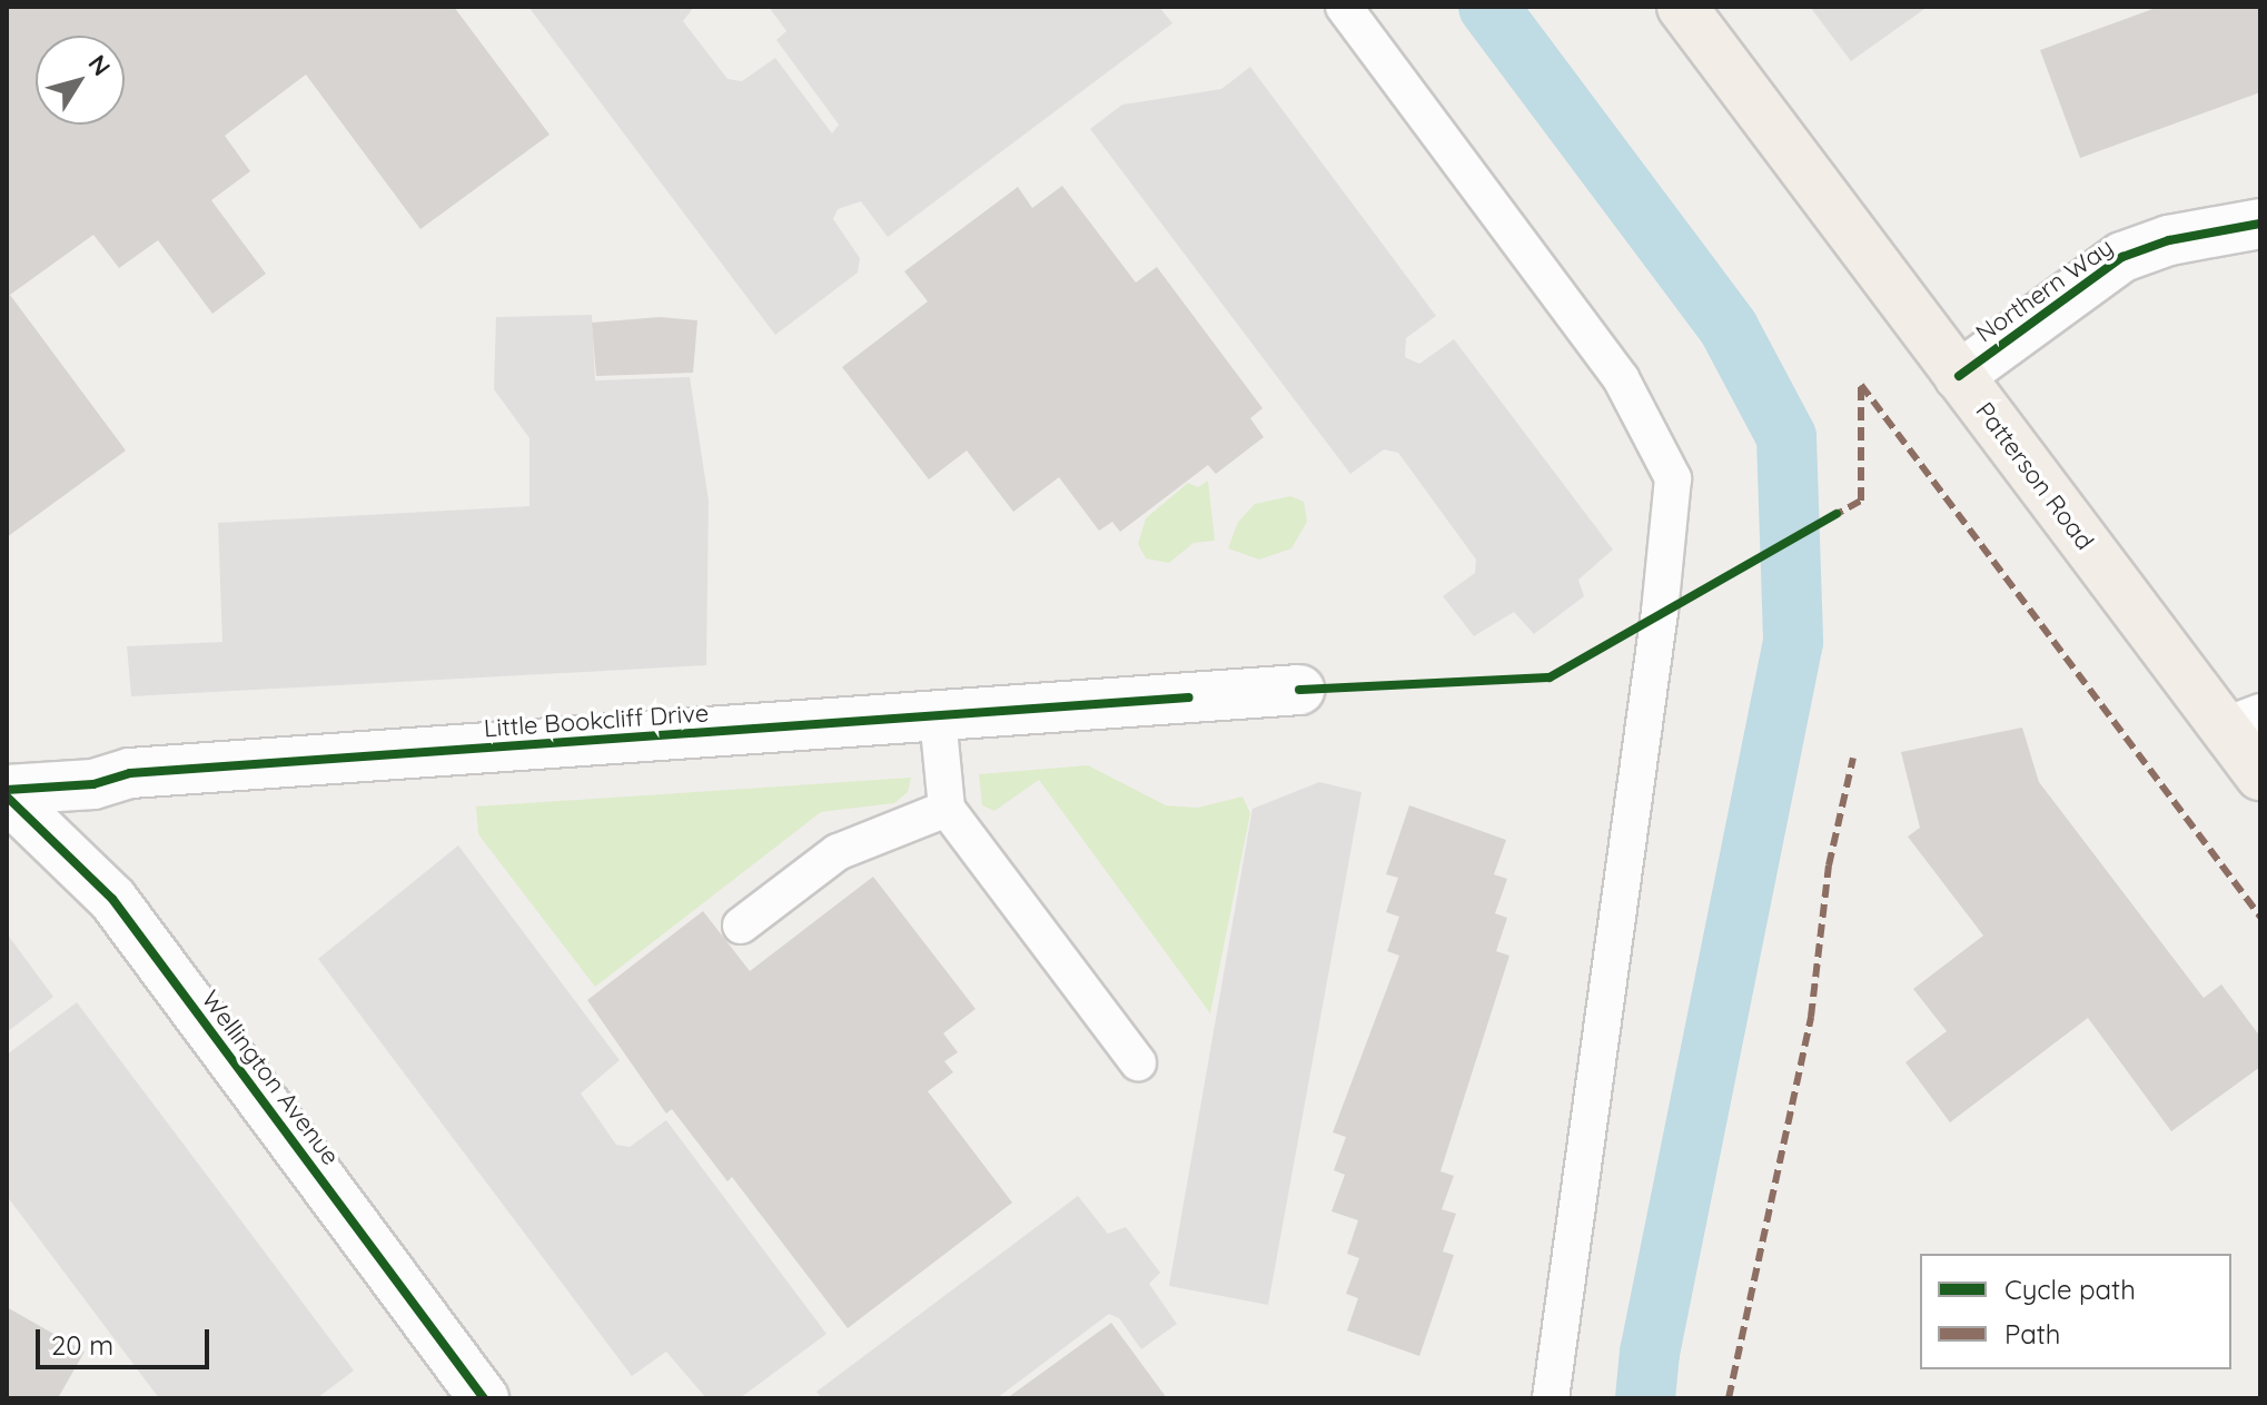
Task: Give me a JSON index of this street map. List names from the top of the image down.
{
  "streets": {
    "main road": ["Patterson Road"],
    "street": ["Northern Way", "Little Bookcliff Drive", "Wellington Avenue"]
  },
  "crossings": [
    ["Northern Way", "Patterson Road"]
  ],
  "legend": ["Cycle path", "Path"],
  "scale_bar": "20 m",
  "north": "top right"
}
